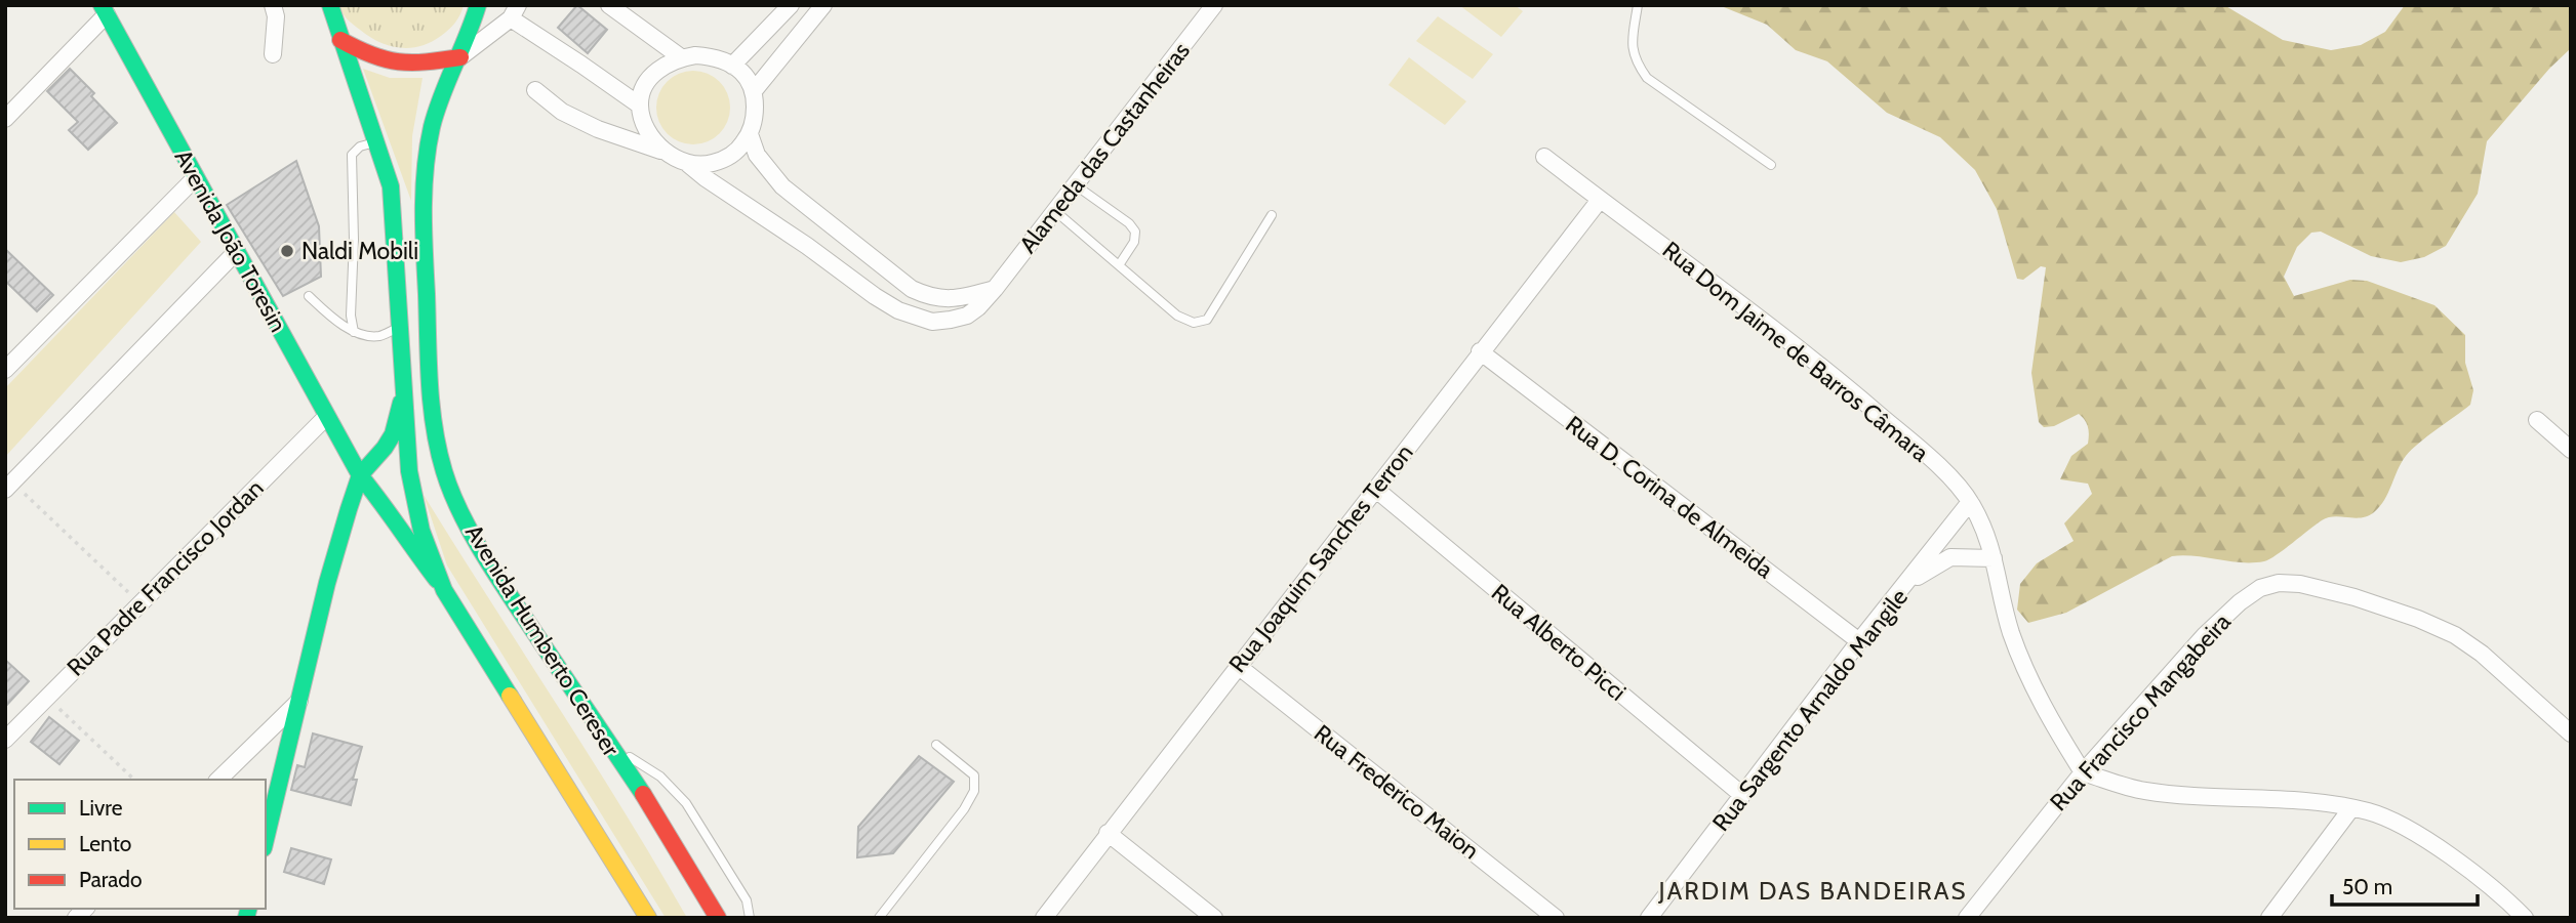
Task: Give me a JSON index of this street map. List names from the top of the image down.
{
  "streets": {
    "main road": ["Avenida João Toresin", "Avenida Humberto Cereser"],
    "street": [
      "Alameda das Castanheiras",
      "Rua Dom Jaime de Barros Câmara",
      "Rua D. Corina de Almeida",
      "Rua Joaquim Sanches Terron",
      "Rua Padre Francisco Jordan",
      "Rua Alberto Picci",
      "Rua Sargento Arnaldo Mangile",
      "Rua Francisco Mangabeira",
      "Rua Frederico Maion"
    ]
  },
  "crossings": [
    ["Avenida João Toresin", "Rua Padre Francisco Jordan"],
    ["Avenida João Toresin", "Avenida Humberto Cereser"],
    ["Rua Dom Jaime de Barros Câmara", "Rua Joaquim Sanches Terron"],
    ["Rua Dom Jaime de Barros Câmara", "Rua Sargento Arnaldo Mangile"],
    ["Rua Dom Jaime de Barros Câmara", "Rua Francisco Mangabeira"],
    ["Rua D. Corina de Almeida", "Rua Joaquim Sanches Terron"],
    ["Rua D. Corina de Almeida", "Rua Sargento Arnaldo Mangile"],
    ["Rua Joaquim Sanches Terron", "Rua Alberto Picci"],
    ["Rua Joaquim Sanches Terron", "Rua Frederico Maion"],
    ["Rua Alberto Picci", "Rua Sargento Arnaldo Mangile"]
  ],
  "districts": ["JARDIM DAS BANDEIRAS"],
  "places": ["Naldi Mobili"],
  "legend": ["Livre", "Lento", "Parado"],
  "scale_bar": "50 m"
}
